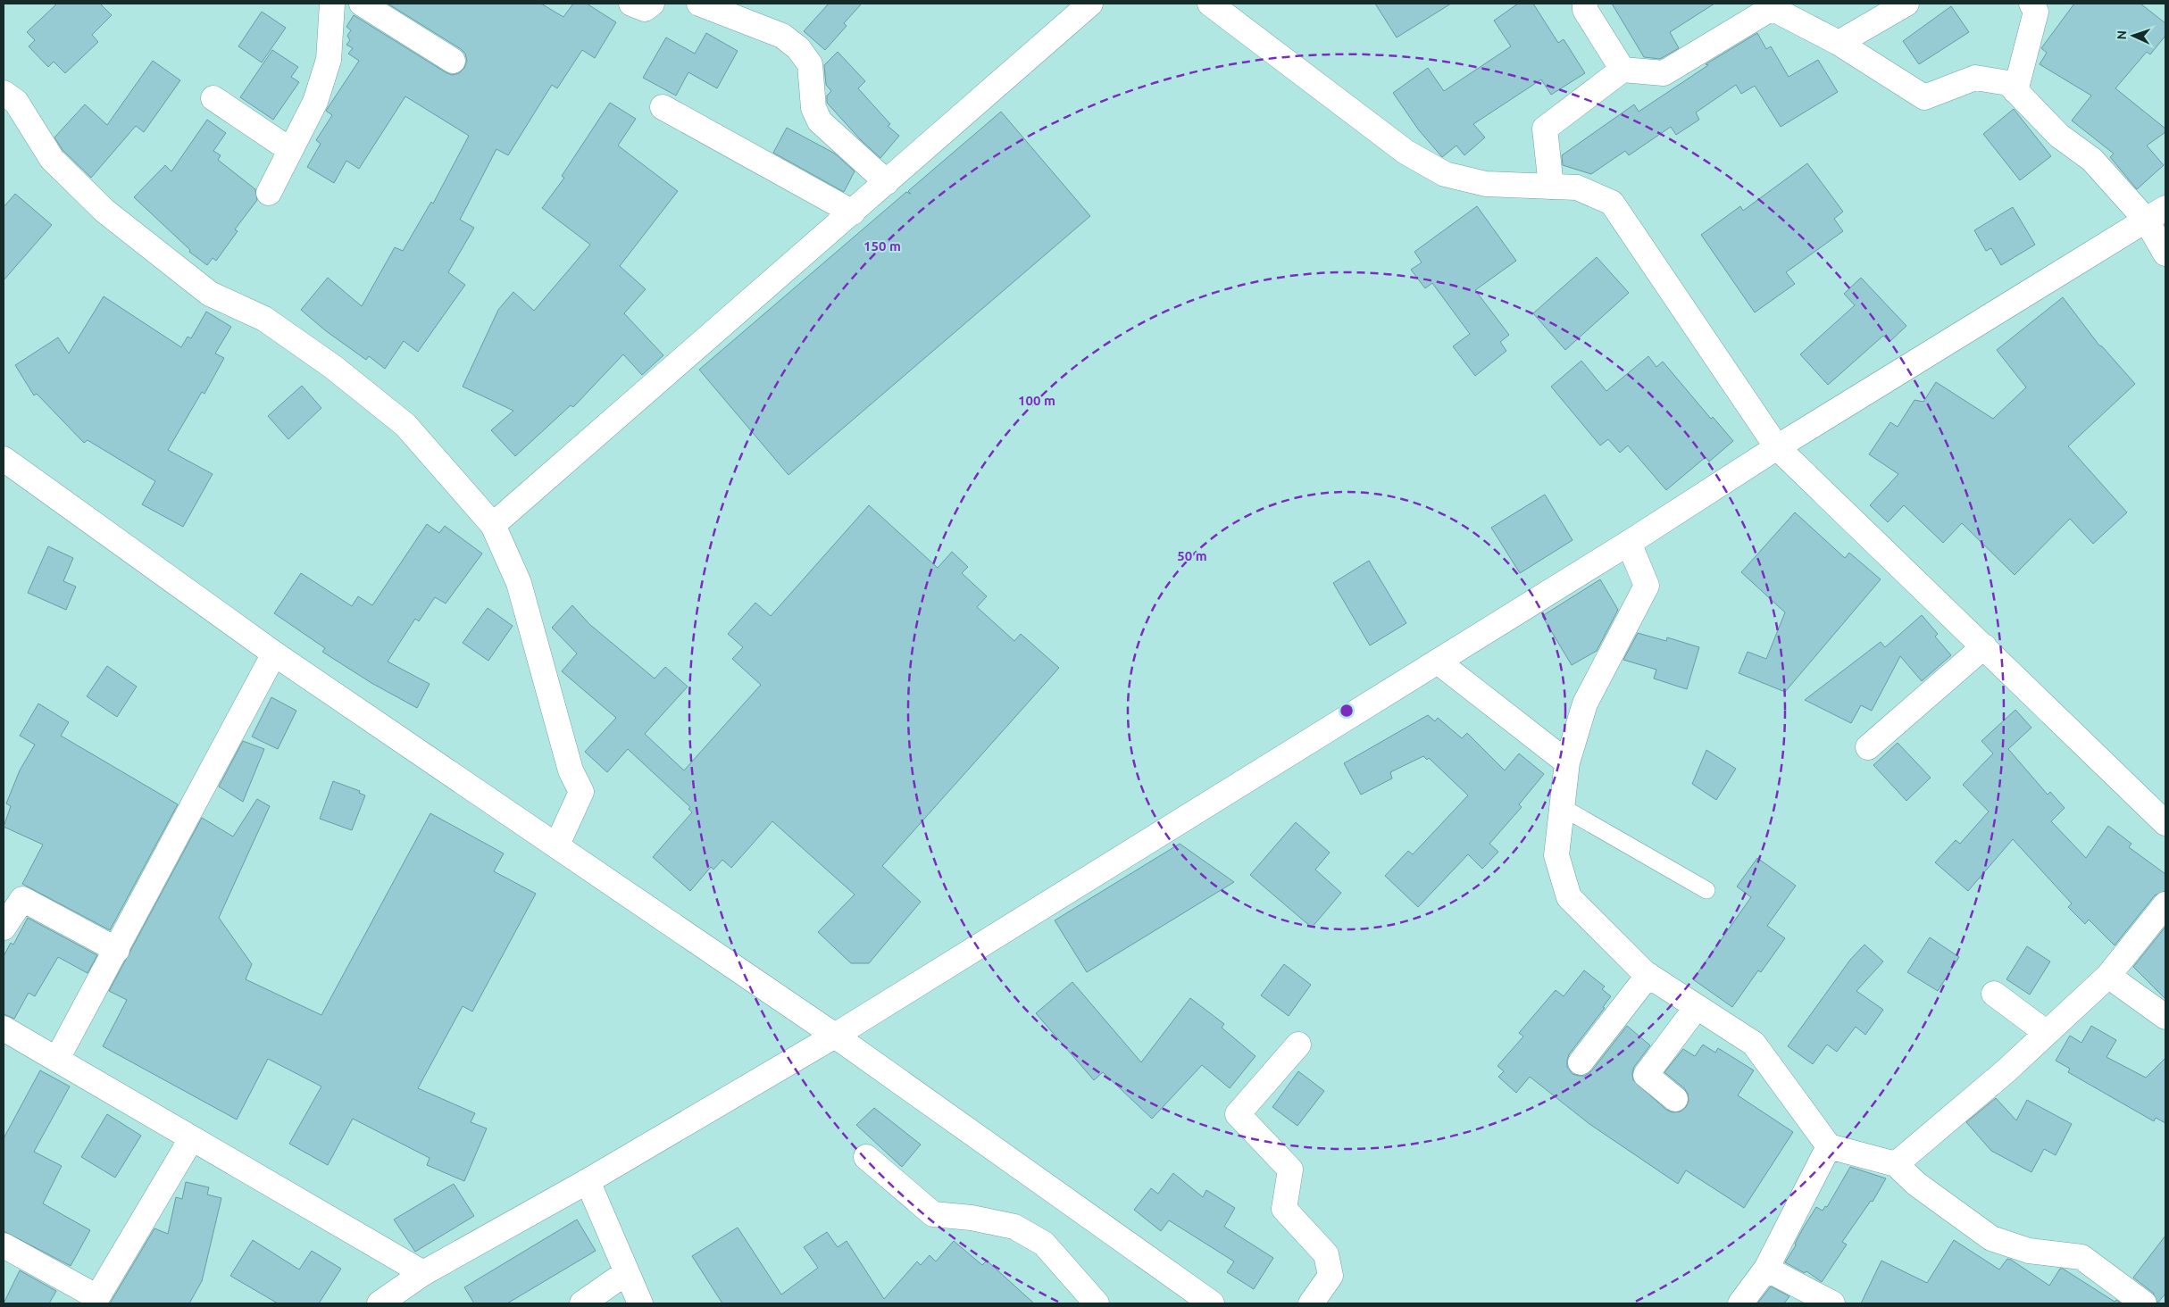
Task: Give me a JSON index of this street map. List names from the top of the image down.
{
  "north": "left",
  "rings": ["150 m", "100 m", "50 m"]
}
